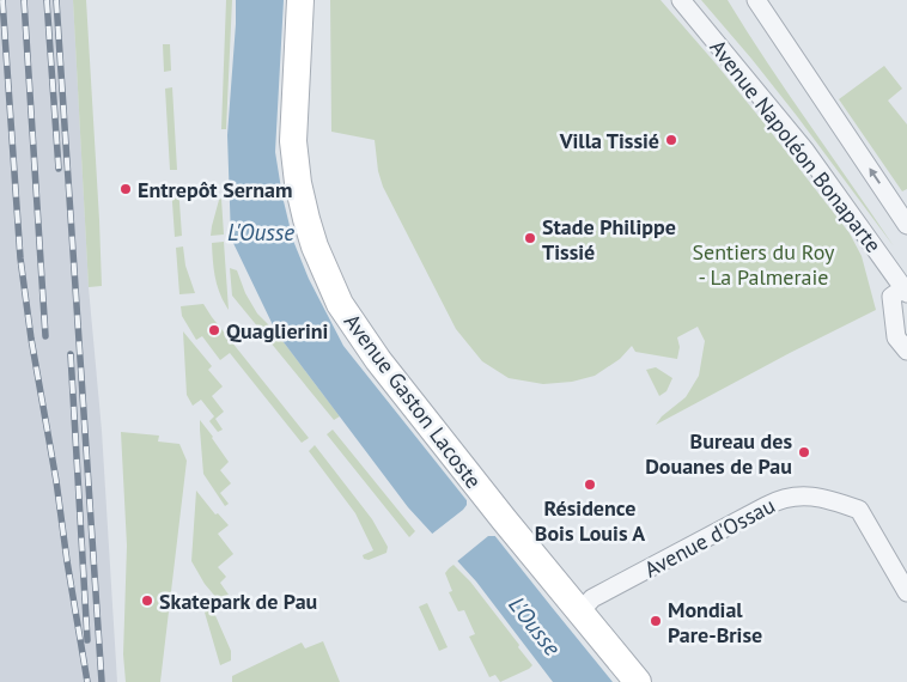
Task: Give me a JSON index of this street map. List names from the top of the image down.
{
  "streets": {
    "main road": ["Avenue Gaston Lacoste"],
    "street": ["Avenue Napoléon Bonaparte", "Avenue d'Ossau"]
  },
  "crossings": [
    ["Avenue Gaston Lacoste", "Avenue d'Ossau"]
  ],
  "water": ["L'Ousse"],
  "parks": ["Sentiers du Roy - La Palmeraie"],
  "places": [
    "Villa Tissié",
    "Entrepôt Sernam",
    "Stade Philippe Tissié",
    "Quaglierini",
    "Bureau des Douanes de Pau",
    "Résidence Bois Louis A",
    "Skatepark de Pau",
    "Mondial Pare-Brise"
  ]
}
